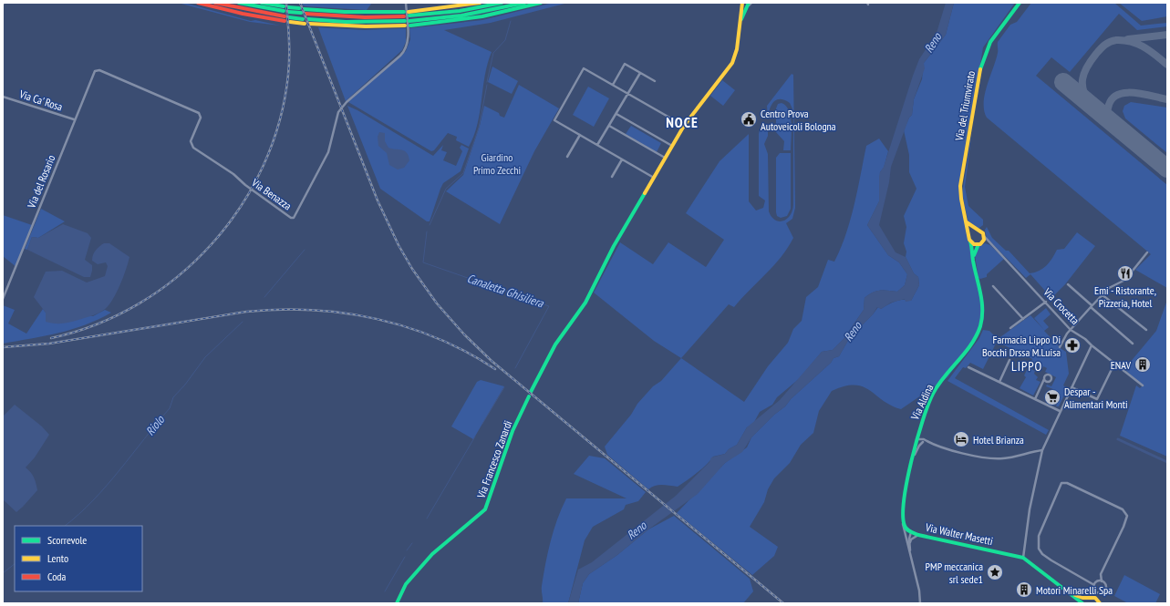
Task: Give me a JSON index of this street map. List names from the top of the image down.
{
  "streets": {
    "main road": [
      "Via del Triumvirato",
      "Via Aldina",
      "Via Francesco Zanardi",
      "Via Walter Masetti"
    ],
    "street": [
      "Via Ca' Rosa",
      "Via del Rosario",
      "Via Benazza",
      "Via Crocetta"
    ]
  },
  "crossings": [
    ["Via Ca' Rosa", "Via del Rosario"],
    ["Via del Triumvirato", "Via Crocetta"],
    ["Via del Triumvirato", "Via Aldina"],
    ["Via del Rosario", "Via Benazza"],
    ["Via Crocetta", "Via Aldina"],
    ["Via Aldina", "Via Walter Masetti"]
  ],
  "districts": ["NOCE", "LIPPO"],
  "water": ["Reno", "Canaletta Ghisiliera", "Riolo"],
  "parks": ["Giardino Primo Zecchi"],
  "places": {
    "public building": ["Centro Prova Autoveicoli Bologna"],
    "restaurant": ["Emi - Ristorante, Pizzeria, Hotel"],
    "pharmacy": ["Farmacia Lippo Di Bocchi Drssa M.Luisa"],
    "building": ["ENAV", "Motori Minarelli Spa"],
    "supermarket": ["Despar - Alimentari Monti"],
    "hotel": ["Hotel Brianza"],
    "place": ["PMP meccanica srl sede1"]
  },
  "legend": ["Scorrevole", "Lento", "Coda"]
}
